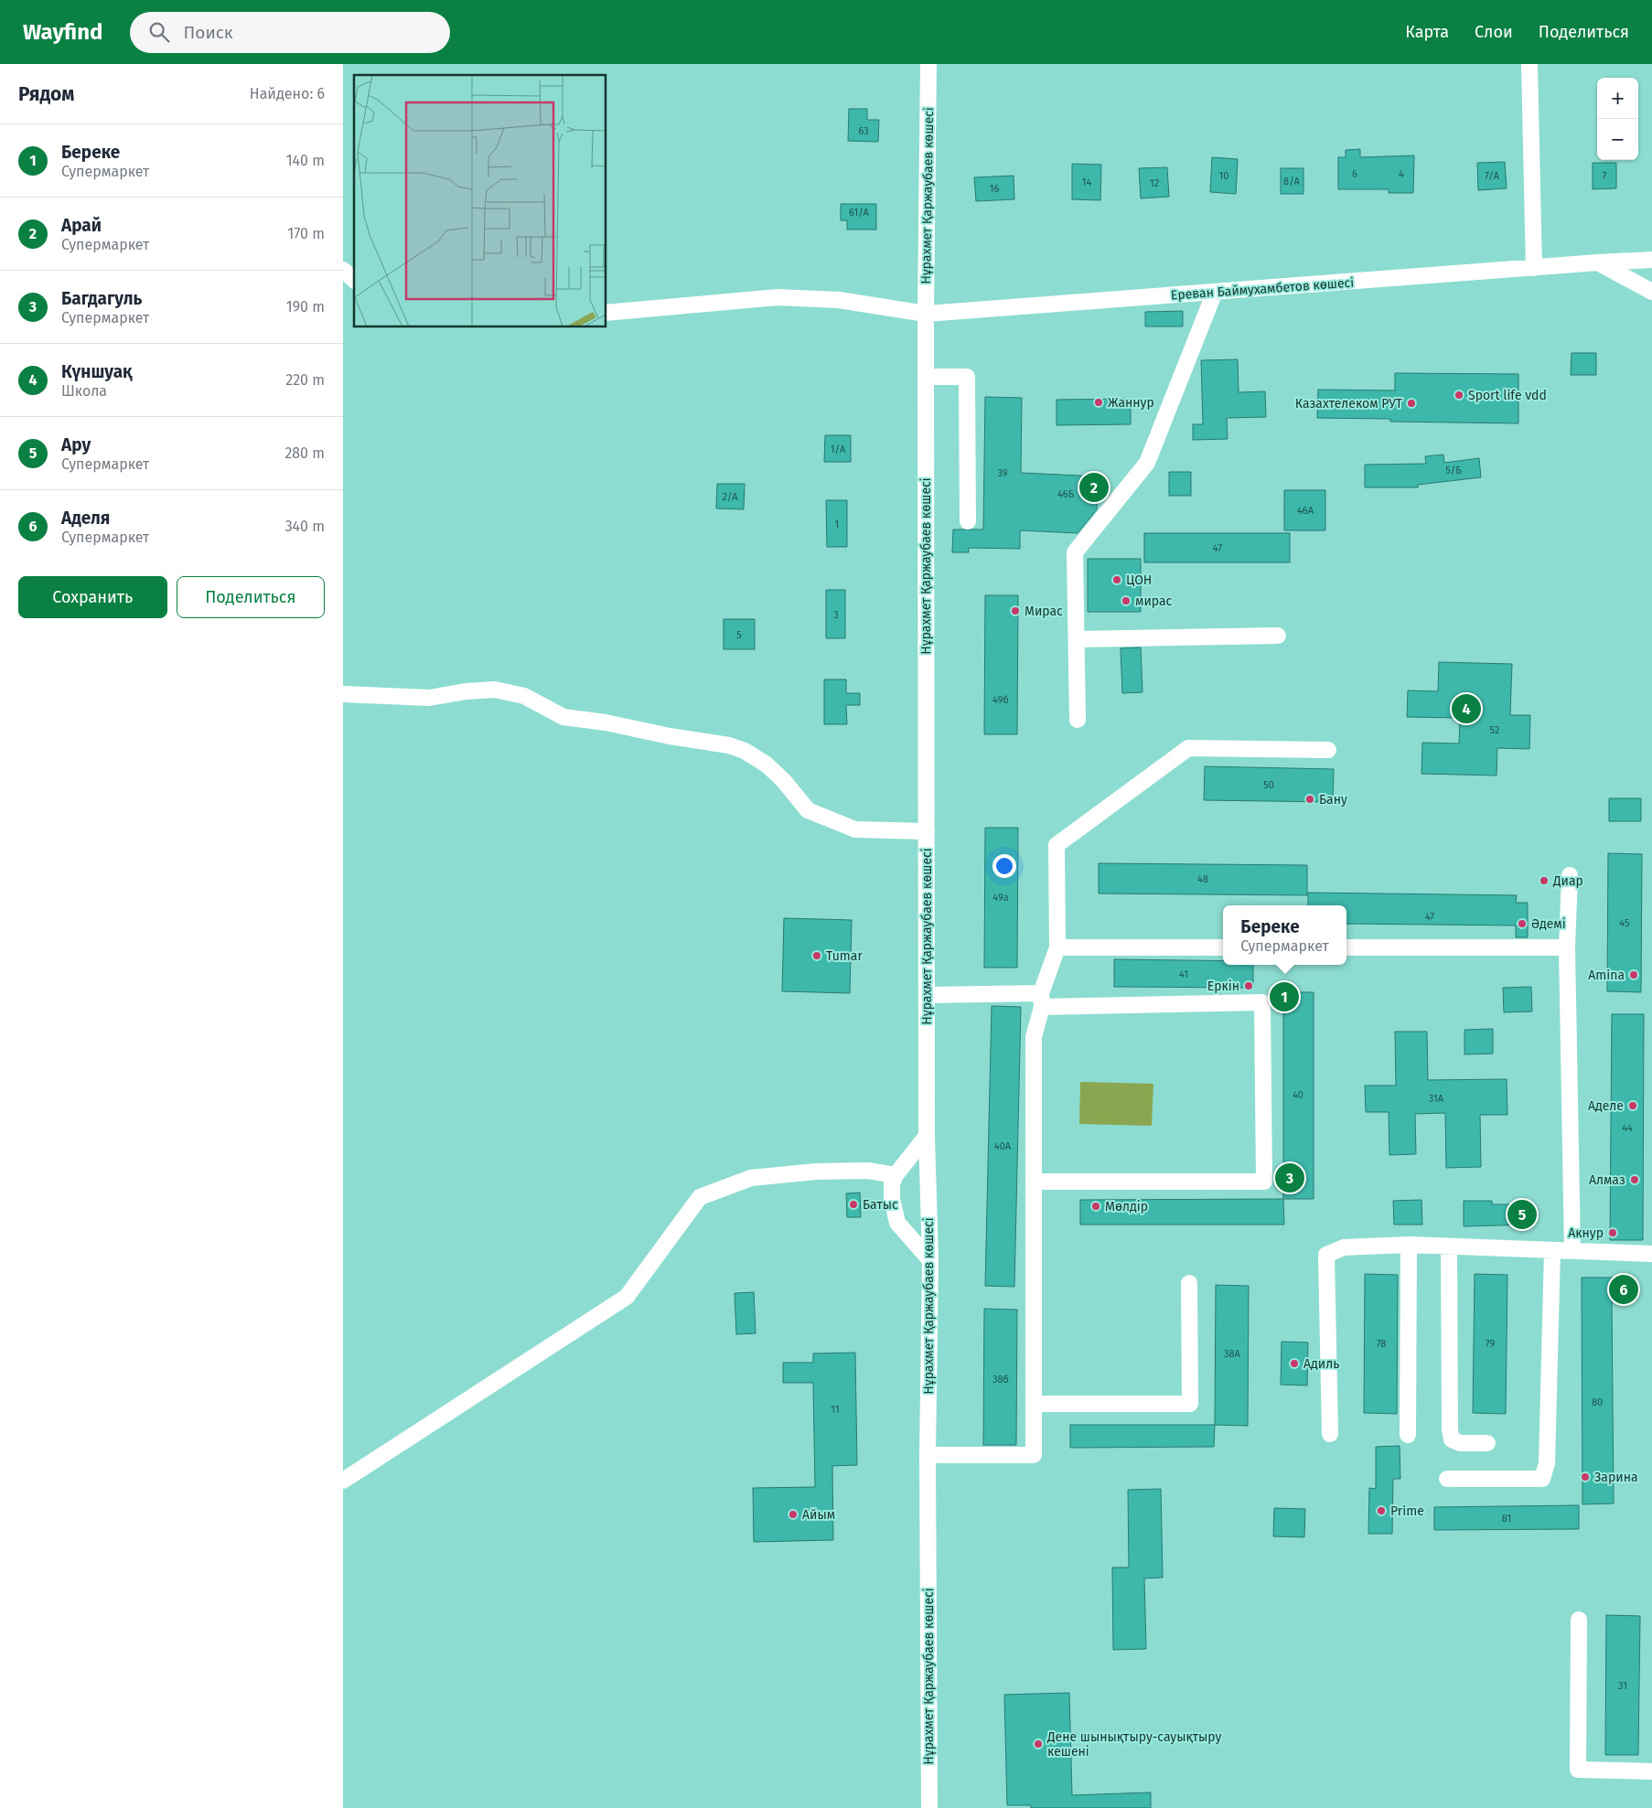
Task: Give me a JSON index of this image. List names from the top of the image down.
{
  "streets": {
    "street": ["Нұрахмет Қаржаубаев көшесі", "Ереван Баймухамбетов көшесі"]
  },
  "crossings": [
    ["Нұрахмет Қаржаубаев көшесі", "Ереван Баймухамбетов көшесі"]
  ],
  "places": [
    "Sport life vdd",
    "Жаннур",
    "Казахтелеком РУТ",
    "ЦОН",
    "мирас",
    "Мирас",
    "Бану",
    "Диар",
    "Әдемі",
    "Tumar",
    "Amina",
    "Еркін",
    "Аделе",
    "Алмаз",
    "Батыс",
    "Мөлдір",
    "Акнур",
    "Адиль",
    "Зарина",
    "Prime",
    "Айым",
    "Дене шынықтыру-сауықтыру кешені"
  ],
  "house_numbers": [
    "63",
    "6",
    "4",
    "10",
    "7/А",
    "7",
    "8/А",
    "14",
    "12",
    "16",
    "61/А",
    "1/А",
    "5/Б",
    "39",
    "46Б",
    "2/А",
    "46А",
    "1",
    "47",
    "3",
    "5",
    "49б",
    "52",
    "50",
    "48",
    "49а",
    "47",
    "45",
    "41",
    "40",
    "31А",
    "44",
    "40А",
    "78",
    "79",
    "38А",
    "38б",
    "80",
    "11",
    "81",
    "31"
  ],
  "page": {
    "header": "Wayfind",
    "search": "Поиск",
    "nav": ["Карта", "Слои", "Поделиться"],
    "heading": ["Рядом", "Найдено: 6"],
    "map_buttons": ["+", "−"],
    "list": [
      {
        "mark": "1",
        "name": "Береке",
        "note": "Супермаркет",
        "value": "140 m"
      },
      {
        "mark": "2",
        "name": "Арай",
        "note": "Супермаркет",
        "value": "170 m"
      },
      {
        "mark": "3",
        "name": "Багдагуль",
        "note": "Супермаркет",
        "value": "190 m"
      },
      {
        "mark": "4",
        "name": "Күншуақ",
        "note": "Школа",
        "value": "220 m"
      },
      {
        "mark": "5",
        "name": "Ару",
        "note": "Супермаркет",
        "value": "280 m"
      },
      {
        "mark": "6",
        "name": "Аделя",
        "note": "Супермаркет",
        "value": "340 m"
      }
    ],
    "pins": [
      "2",
      "4",
      "1",
      "3",
      "5",
      "6"
    ],
    "buttons": ["Сохранить", "Поделиться"],
    "popup": ["Береке", "Супермаркет"]
  }
}
